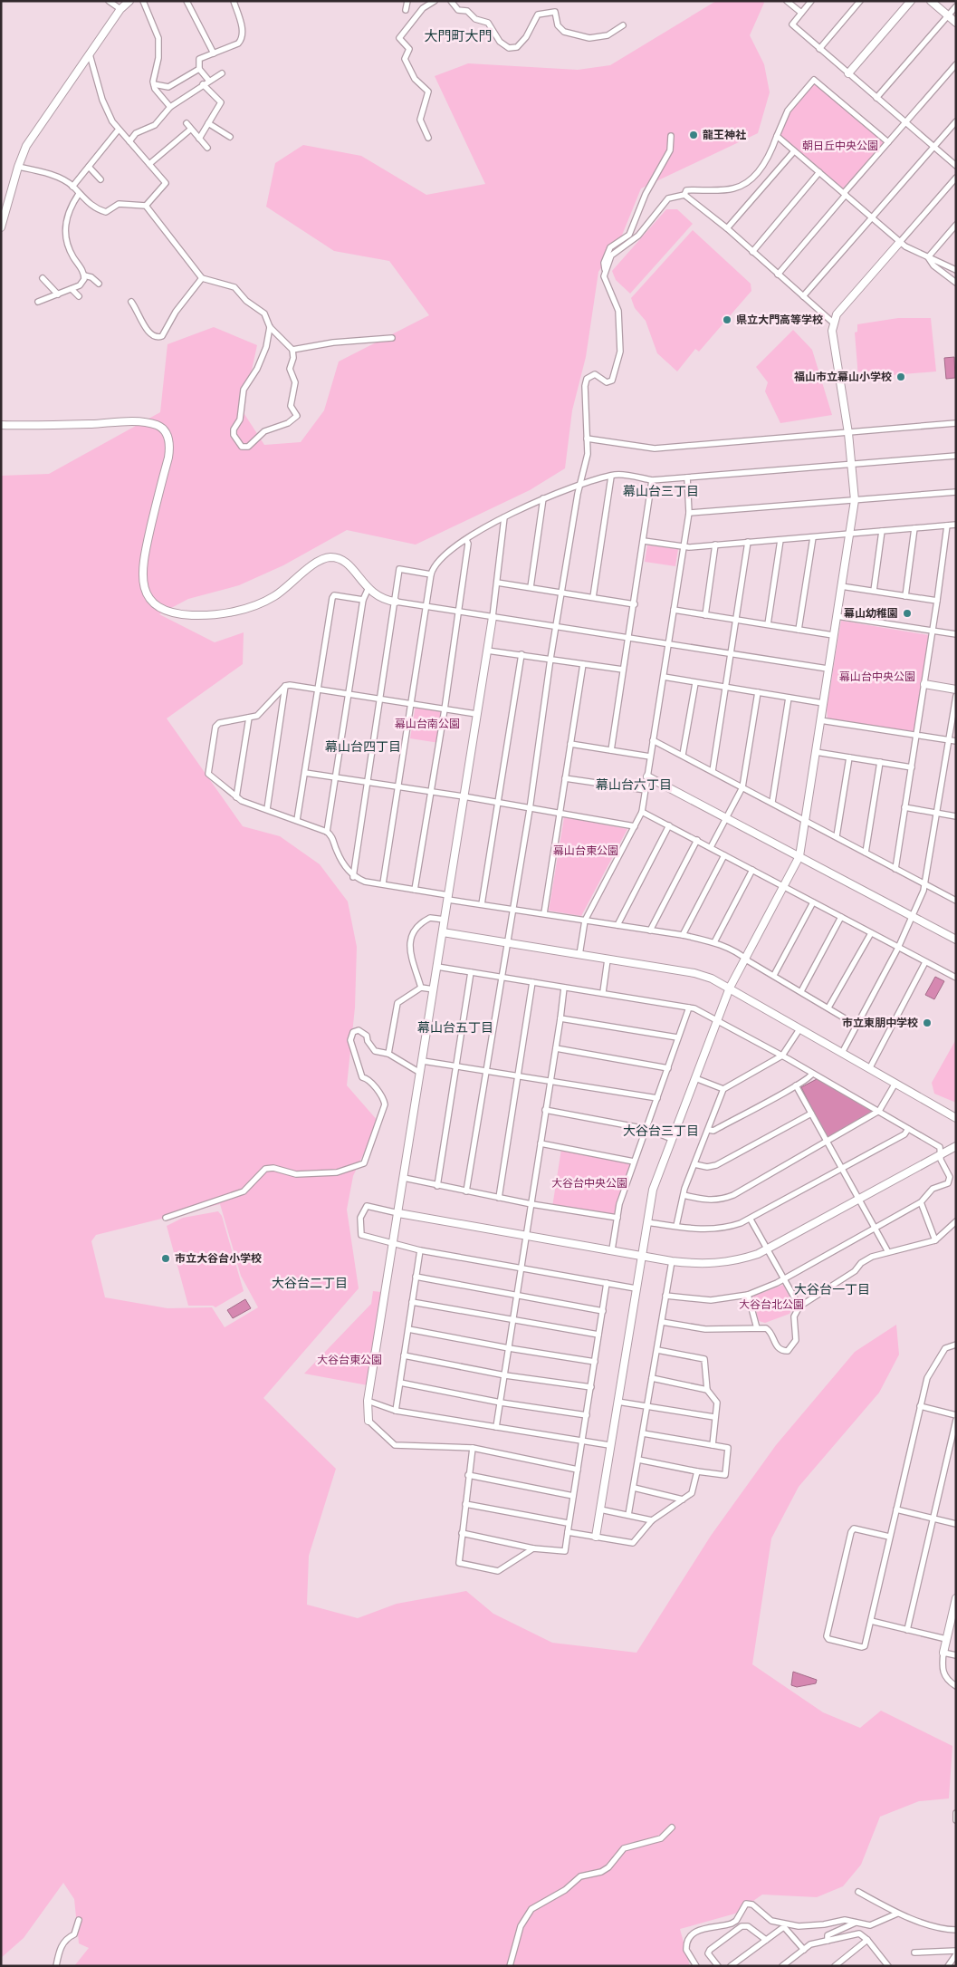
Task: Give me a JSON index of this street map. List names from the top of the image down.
{
  "districts": [
    "大門町大門",
    "幕山台三丁目",
    "幕山台四丁目",
    "幕山台六丁目",
    "幕山台五丁目",
    "大谷台三丁目",
    "大谷台二丁目",
    "大谷台一丁目"
  ],
  "parks": [
    "朝日丘中央公園",
    "幕山台中央公園",
    "幕山台南公園",
    "幕山台東公園",
    "大谷台中央公園",
    "大谷台北公園",
    "大谷台東公園"
  ],
  "places": [
    "龍王神社",
    "県立大門高等学校",
    "福山市立幕山小学校",
    "幕山幼稚園",
    "市立東朋中学校",
    "市立大谷台小学校"
  ]
}
